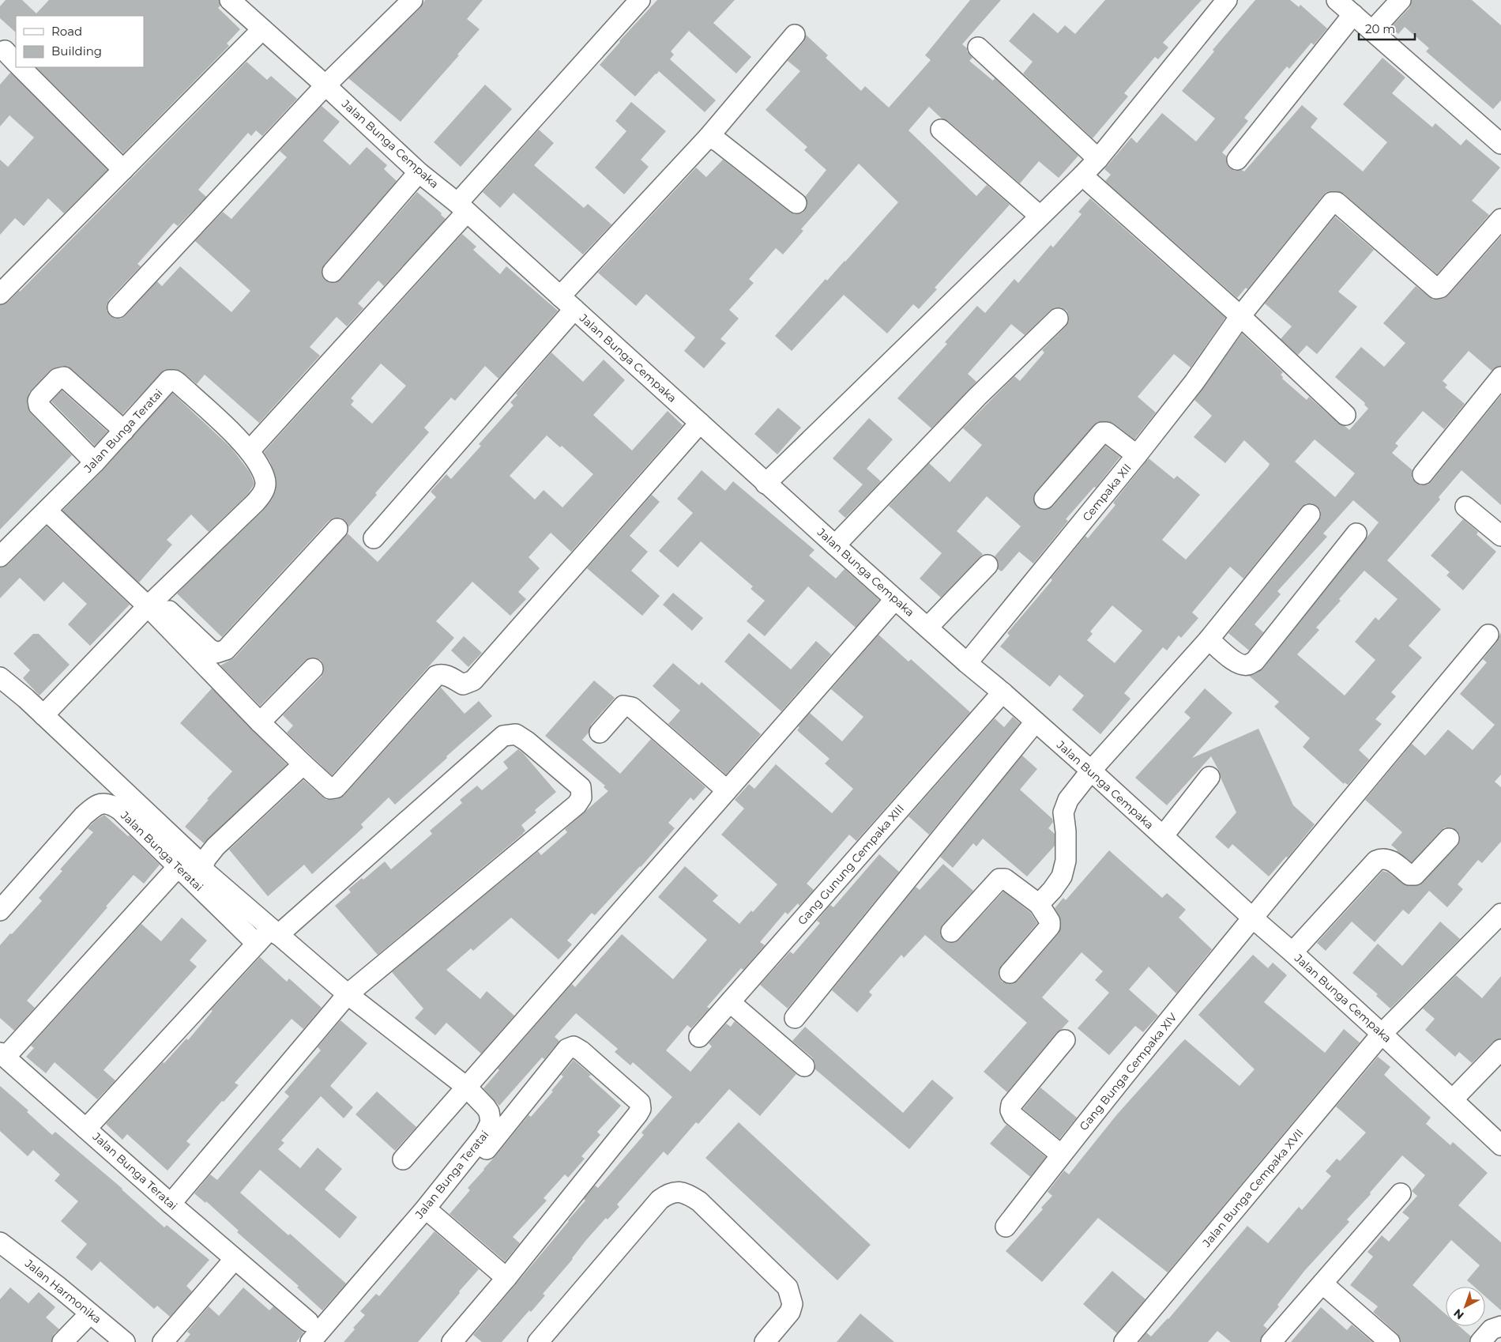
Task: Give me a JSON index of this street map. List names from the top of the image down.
{
  "streets": {
    "street": [
      "Jalan Bunga Cempaka",
      "Jalan Bunga Teratai",
      "Cempaka XII",
      "Gang Gunung Cempaka XIII",
      "Gang Bunga Cempaka XIV",
      "Jalan Bunga Cempaka XVII",
      "Jalan Harmonika"
    ]
  },
  "crossings": [
    ["Jalan Bunga Cempaka", "Cempaka XII"],
    ["Jalan Bunga Cempaka", "Gang Gunung Cempaka XIII"],
    ["Jalan Bunga Cempaka", "Gang Bunga Cempaka XIV"],
    ["Jalan Bunga Cempaka", "Jalan Bunga Cempaka XVII"]
  ],
  "legend": ["Road", "Building"],
  "scale_bar": "20 m",
  "north": "bottom left"
}
